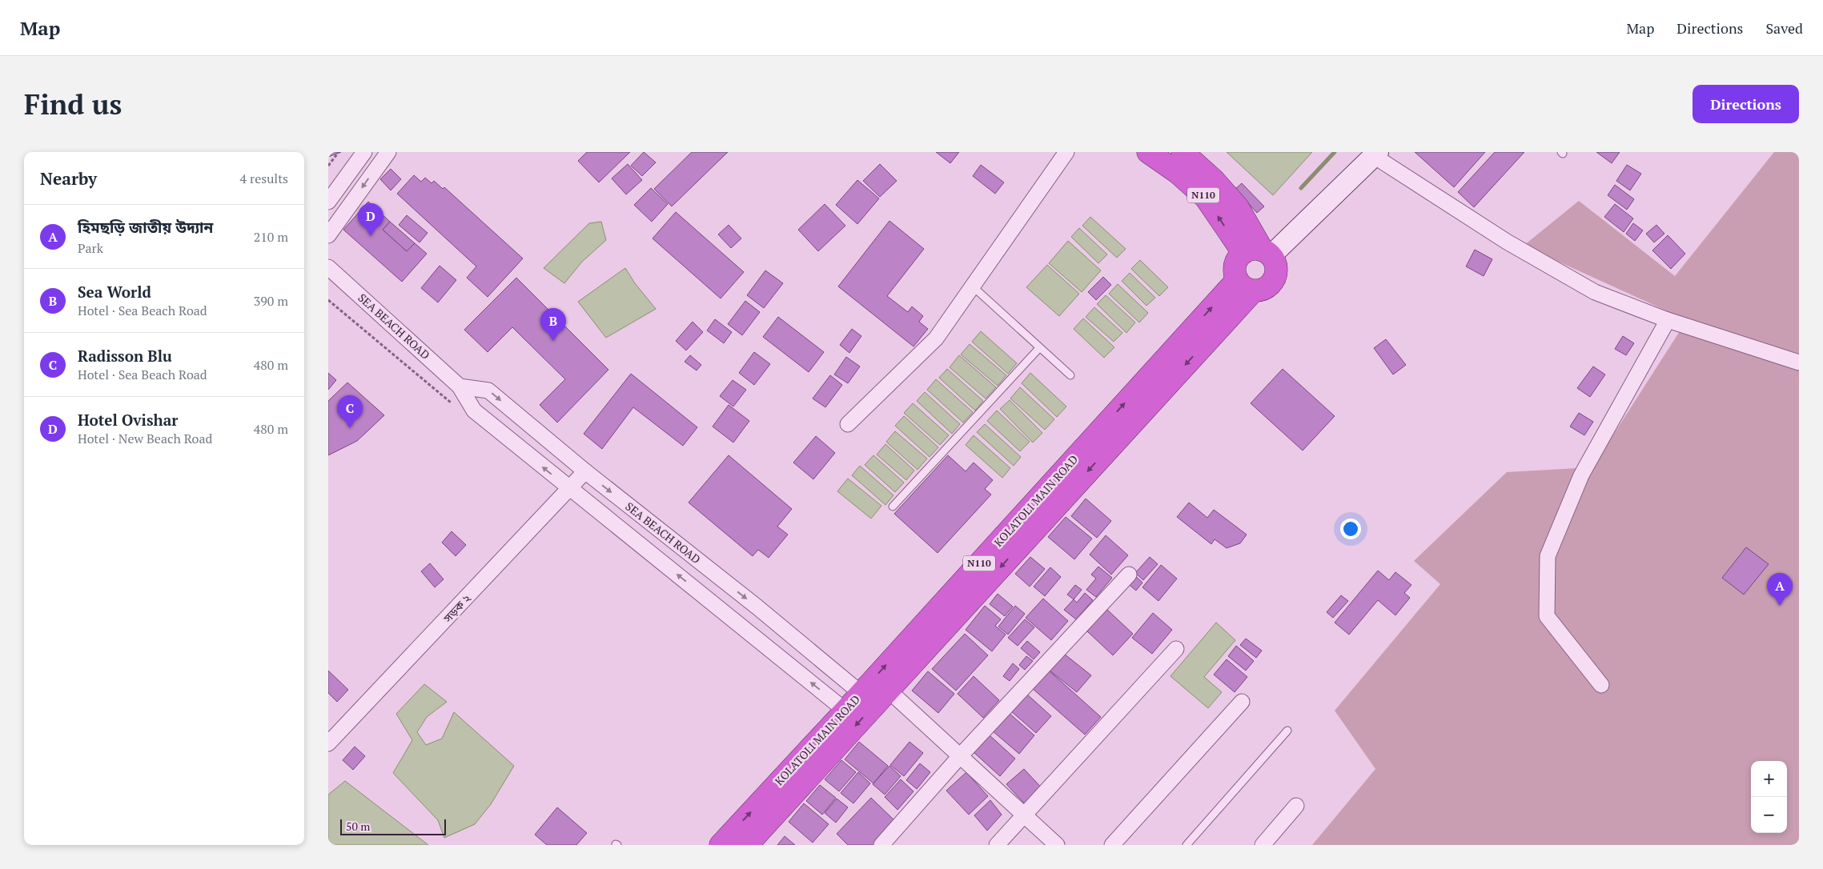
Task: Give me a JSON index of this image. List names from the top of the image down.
{
  "streets": {
    "highway": ["N110", "KOLATOLI MAIN ROAD"],
    "street": ["SEA BEACH ROAD", "সড়ক ২"]
  },
  "crossings": [
    ["N110", "KOLATOLI MAIN ROAD"],
    ["SEA BEACH ROAD", "KOLATOLI MAIN ROAD"],
    ["SEA BEACH ROAD", "সড়ক ২"]
  ],
  "scale_bar": "50 m",
  "page": {
    "header": "Map",
    "nav": ["Map", "Directions", "Saved"],
    "buttons": "Directions",
    "title": "Find us",
    "heading": ["Nearby", "4 results"],
    "pins": [
      "D",
      "B",
      "C",
      "A"
    ],
    "list": [
      {
        "mark": "A",
        "name": "হিমছড়ি জাতীয় উদ্যান",
        "note": "Park",
        "value": "210 m"
      },
      {
        "mark": "B",
        "name": "Sea World",
        "note": "Hotel · Sea Beach Road",
        "value": "390 m"
      },
      {
        "mark": "C",
        "name": "Radisson Blu",
        "note": "Hotel · Sea Beach Road",
        "value": "480 m"
      },
      {
        "mark": "D",
        "name": "Hotel Ovishar",
        "note": "Hotel · New Beach Road",
        "value": "480 m"
      }
    ],
    "map_buttons": ["+", "−"],
    "scale": "50 m"
  }
}
